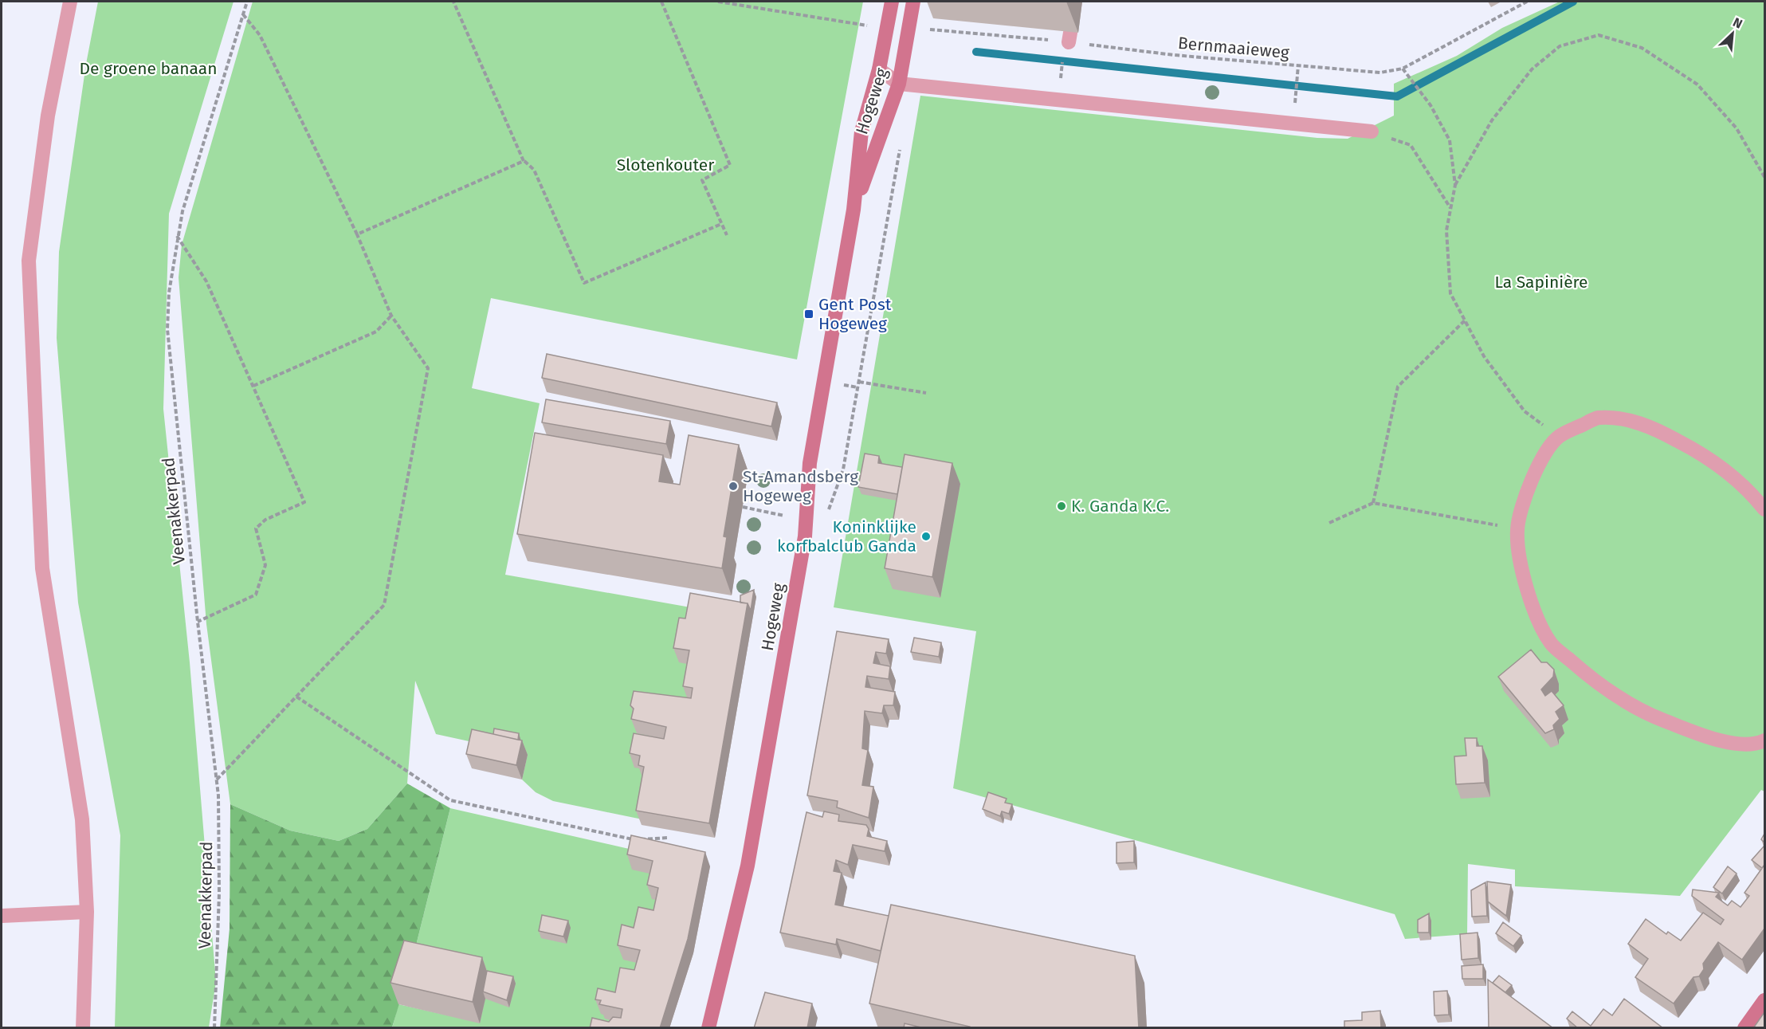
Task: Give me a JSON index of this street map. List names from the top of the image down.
{
  "streets": {
    "street": ["Hogeweg"],
    "path": ["Bernmaaieweg", "Veenakkerpad"]
  },
  "parks": ["De groene banaan", "Slotenkouter", "La Sapinière"],
  "places": {
    "transit": ["Gent Post Hogeweg"],
    "other": ["St-Amandsberg Hogeweg", "K. Ganda K.C.", "Koninklijke korfbalclub Ganda"]
  },
  "north": "top right"
}
